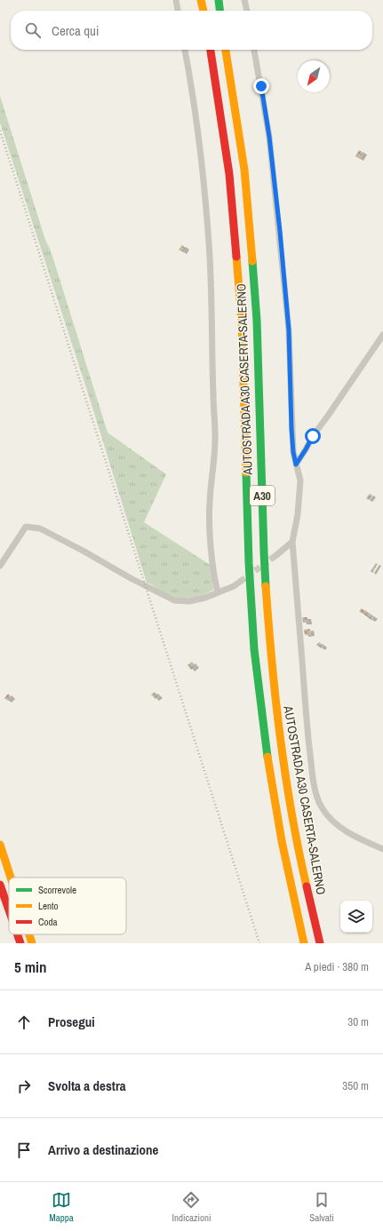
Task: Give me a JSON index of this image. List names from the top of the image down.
{
  "streets": {
    "highway": ["AUTOSTRADA A30 CASERTA-SALERNO", "A30"]
  },
  "legend": ["Scorrevole", "Lento", "Coda"],
  "north": "bottom left",
  "page": {
    "search": "Cerca qui",
    "heading": ["5 min", "A piedi · 380 m"],
    "list": [
      ["Prosegui", "30 m"],
      ["Svolta a destra", "350 m"],
      "Arrivo a destinazione"
    ],
    "nav": ["Mappa", "Indicazioni", "Salvati"]
  }
}
